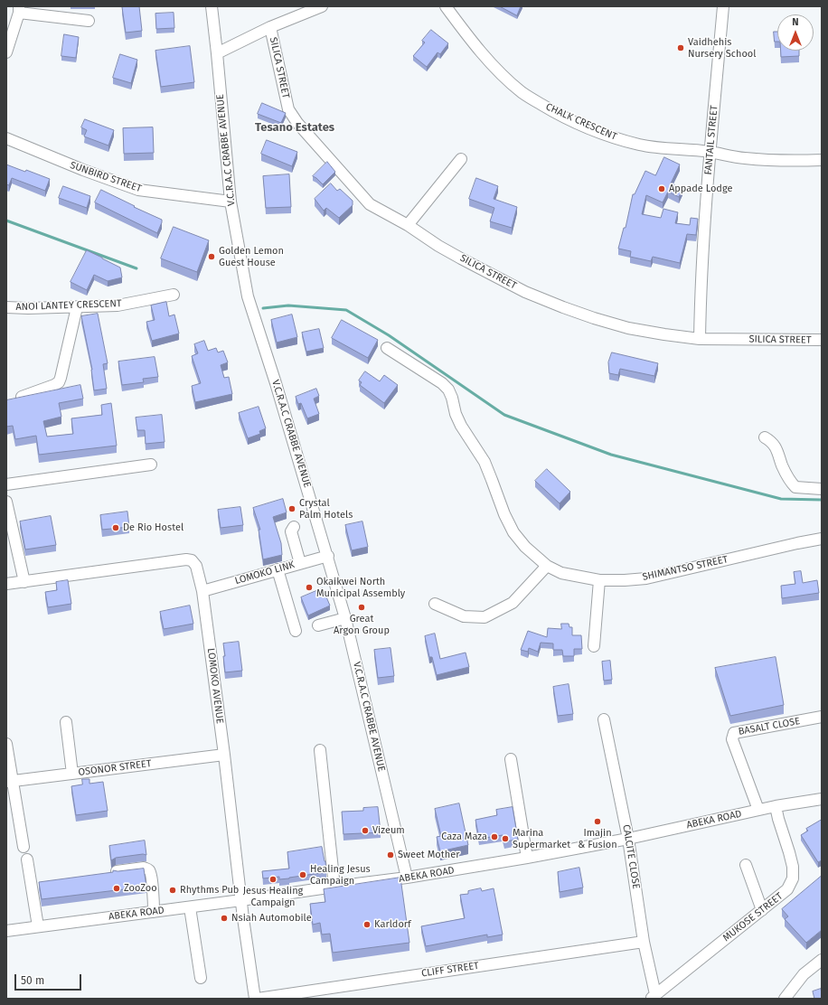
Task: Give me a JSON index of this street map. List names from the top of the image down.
{
  "streets": {
    "street": [
      "SILICA STREET",
      "CHALK CRESCENT",
      "FANTAIL STREET",
      "V.C.R.A.C CRABBE AVENUE",
      "SUNBIRD STREET",
      "ANOI LANTEY CRESCENT",
      "SHIMANTSO STREET",
      "LOMOKO LINK",
      "LOMOKO AVENUE",
      "BASALT CLOSE",
      "OSONOR STREET",
      "ABEKA ROAD",
      "CALCITE CLOSE",
      "MUKOSE STREET",
      "CLIFF STREET"
    ]
  },
  "crossings": [
    ["SILICA STREET", "FANTAIL STREET"],
    ["CHALK CRESCENT", "FANTAIL STREET"],
    ["V.C.R.A.C CRABBE AVENUE", "SUNBIRD STREET"],
    ["V.C.R.A.C CRABBE AVENUE", "LOMOKO LINK"],
    ["V.C.R.A.C CRABBE AVENUE", "ABEKA ROAD"],
    ["LOMOKO LINK", "LOMOKO AVENUE"],
    ["LOMOKO AVENUE", "OSONOR STREET"],
    ["LOMOKO AVENUE", "ABEKA ROAD"],
    ["LOMOKO AVENUE", "CLIFF STREET"],
    ["BASALT CLOSE", "ABEKA ROAD"],
    ["ABEKA ROAD", "CALCITE CLOSE"],
    ["ABEKA ROAD", "MUKOSE STREET"],
    ["CALCITE CLOSE", "MUKOSE STREET"],
    ["CALCITE CLOSE", "CLIFF STREET"]
  ],
  "districts": ["Tesano Estates"],
  "places": [
    "Vaidhehis Nursery School",
    "Appade Lodge",
    "Golden Lemon Guest House",
    "Crystal Palm Hotels",
    "De Rio Hostel",
    "Okaikwei North Municipal Assembly",
    "Great Argon Group",
    "Imajin & Fusion",
    "Vizeum",
    "Caza Maza",
    "Marina Supermarket",
    "Sweet Mother",
    "Healing Jesus Campaign",
    "Jesus Healing Campaign",
    "ZooZoo",
    "Rhythms Pub",
    "Nsiah Automobile",
    "Karldorf"
  ],
  "scale_bar": "50 m",
  "north": "top"
}
